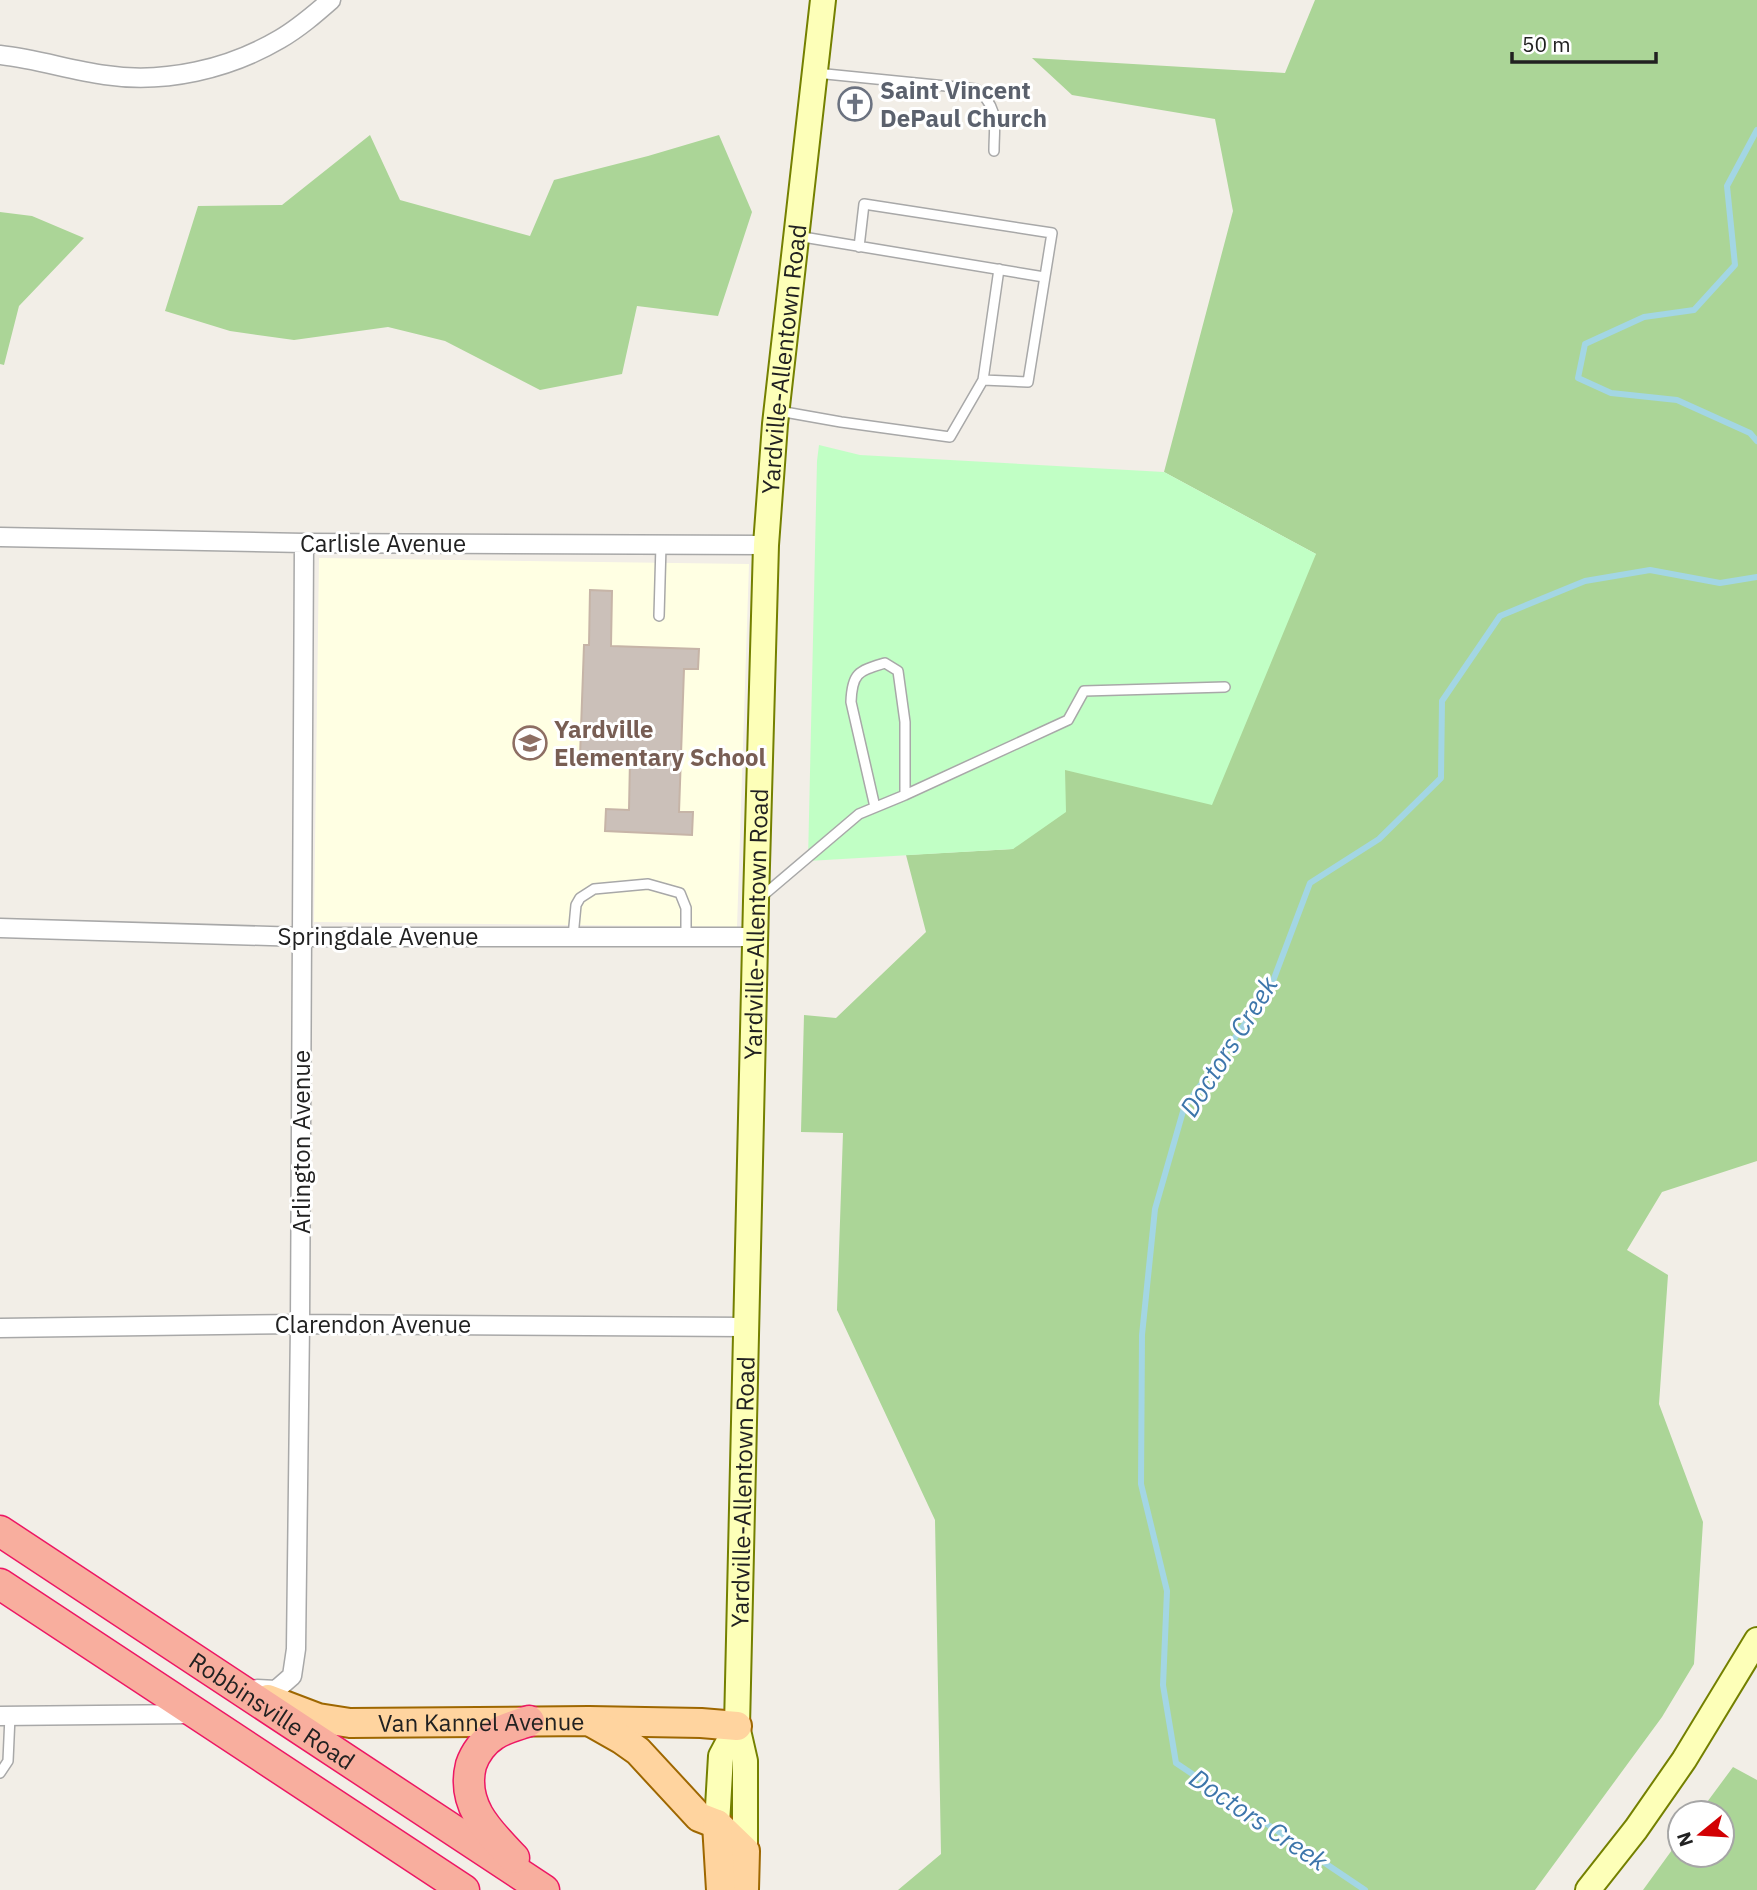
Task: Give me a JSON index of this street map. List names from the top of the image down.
{
  "streets": {
    "highway": ["Robbinsville Road"],
    "main road": ["Yardville-Allentown Road", "Van Kannel Avenue"],
    "street": [
      "Carlisle Avenue",
      "Springdale Avenue",
      "Arlington Avenue",
      "Clarendon Avenue"
    ]
  },
  "crossings": [
    ["Yardville-Allentown Road", "Carlisle Avenue"],
    ["Yardville-Allentown Road", "Springdale Avenue"],
    ["Yardville-Allentown Road", "Clarendon Avenue"],
    ["Yardville-Allentown Road", "Van Kannel Avenue"],
    ["Carlisle Avenue", "Arlington Avenue"],
    ["Springdale Avenue", "Arlington Avenue"],
    ["Arlington Avenue", "Clarendon Avenue"],
    ["Arlington Avenue", "Robbinsville Road"],
    ["Arlington Avenue", "Van Kannel Avenue"],
    ["Robbinsville Road", "Van Kannel Avenue"]
  ],
  "water": ["Doctors Creek"],
  "places": {
    "church": ["Saint Vincent DePaul Church"],
    "school or university": ["Yardville Elementary School"]
  },
  "scale_bar": "50 m",
  "north": "left"
}
